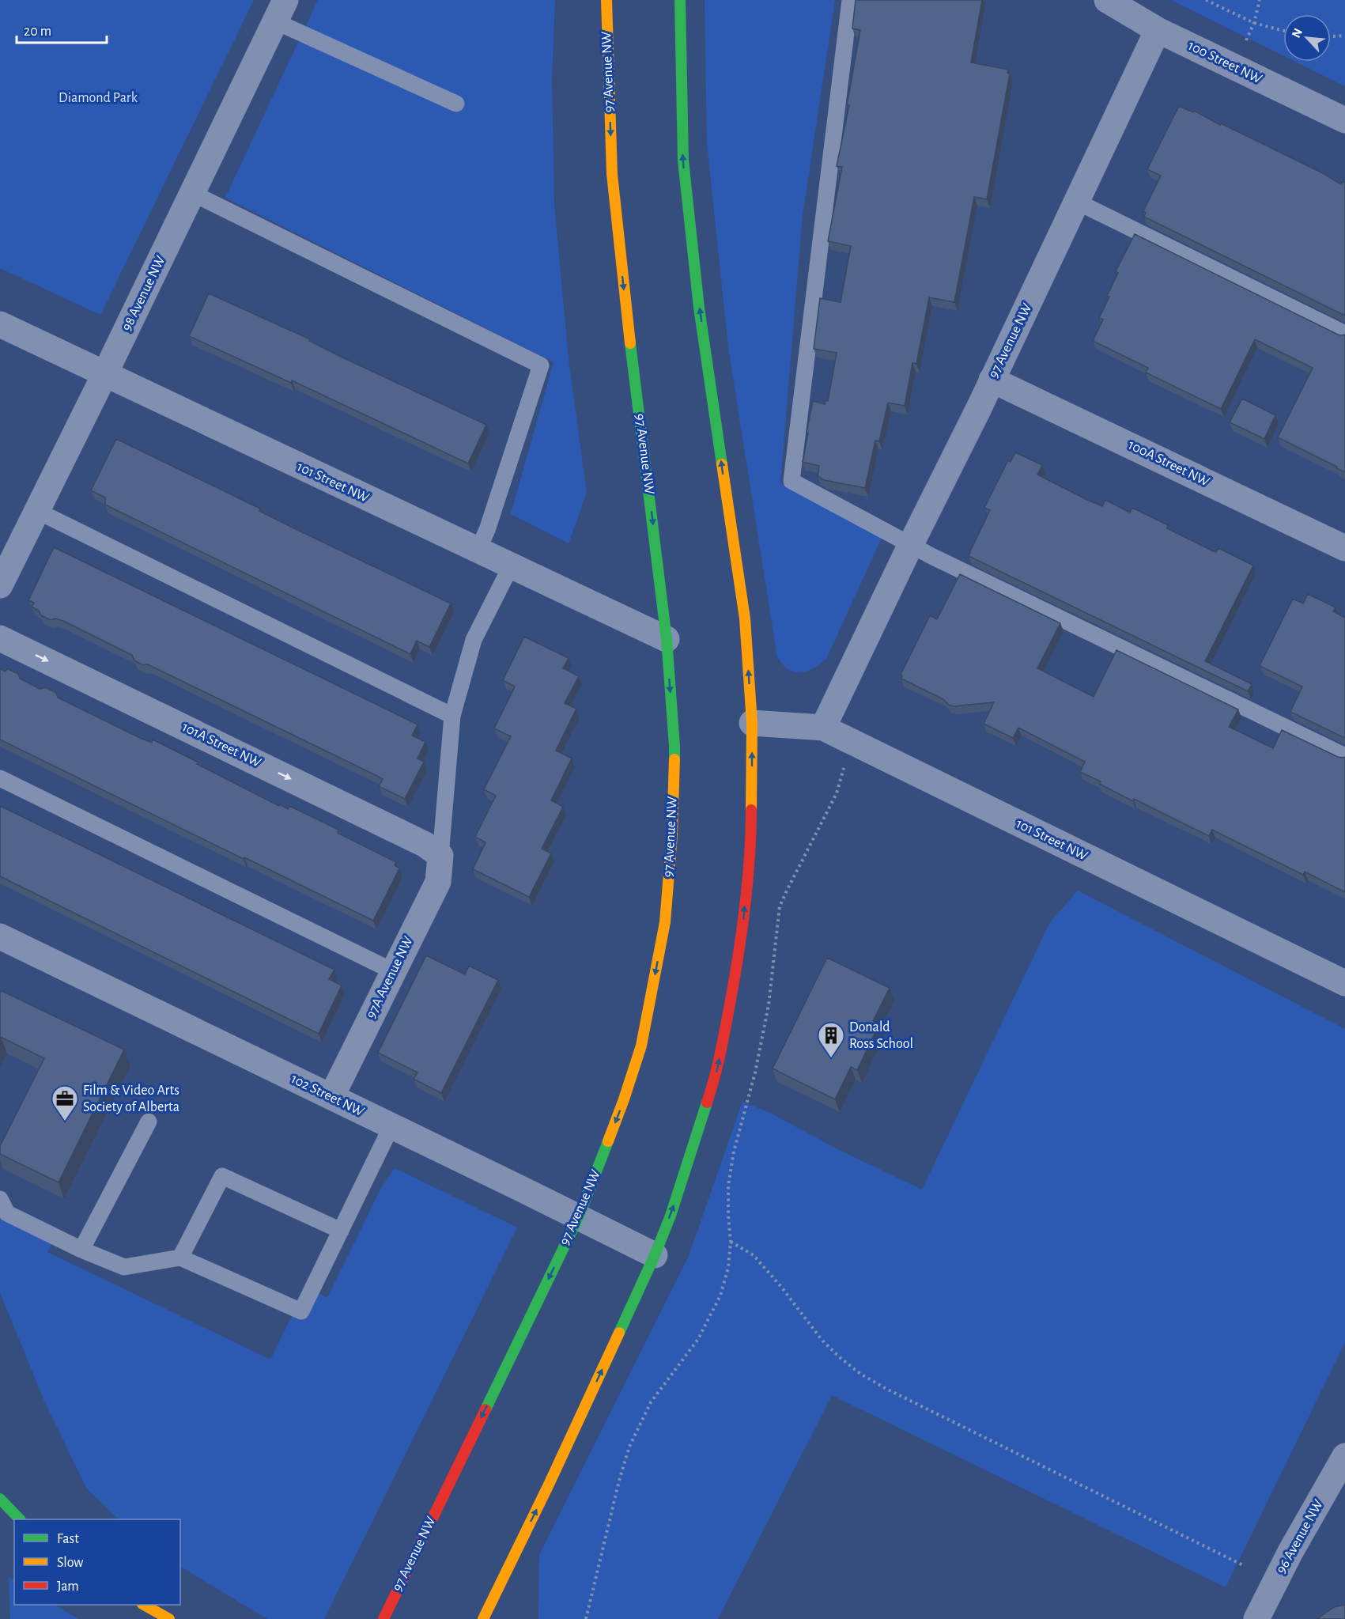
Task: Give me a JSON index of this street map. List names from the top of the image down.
{
  "streets": {
    "main road": ["97 Avenue NW"],
    "street": [
      "100 Street NW",
      "98 Avenue NW",
      "100A Street NW",
      "101 Street NW",
      "101A Street NW",
      "97A Avenue NW",
      "102 Street NW",
      "96 Avenue NW"
    ]
  },
  "crossings": [
    ["100 Street NW", "97 Avenue NW"],
    ["97 Avenue NW", "100A Street NW"],
    ["97 Avenue NW", "101 Street NW"],
    ["97 Avenue NW", "102 Street NW"],
    ["98 Avenue NW", "101 Street NW"],
    ["101A Street NW", "97A Avenue NW"],
    ["97A Avenue NW", "102 Street NW"]
  ],
  "one_way": ["101A Street NW"],
  "parks": ["Diamond Park"],
  "places": {
    "building": ["Donald Ross School"],
    "office": ["Film & Video Arts Society of Alberta"]
  },
  "legend": ["Fast", "Slow", "Jam"],
  "scale_bar": "20 m",
  "north": "top left"
}
